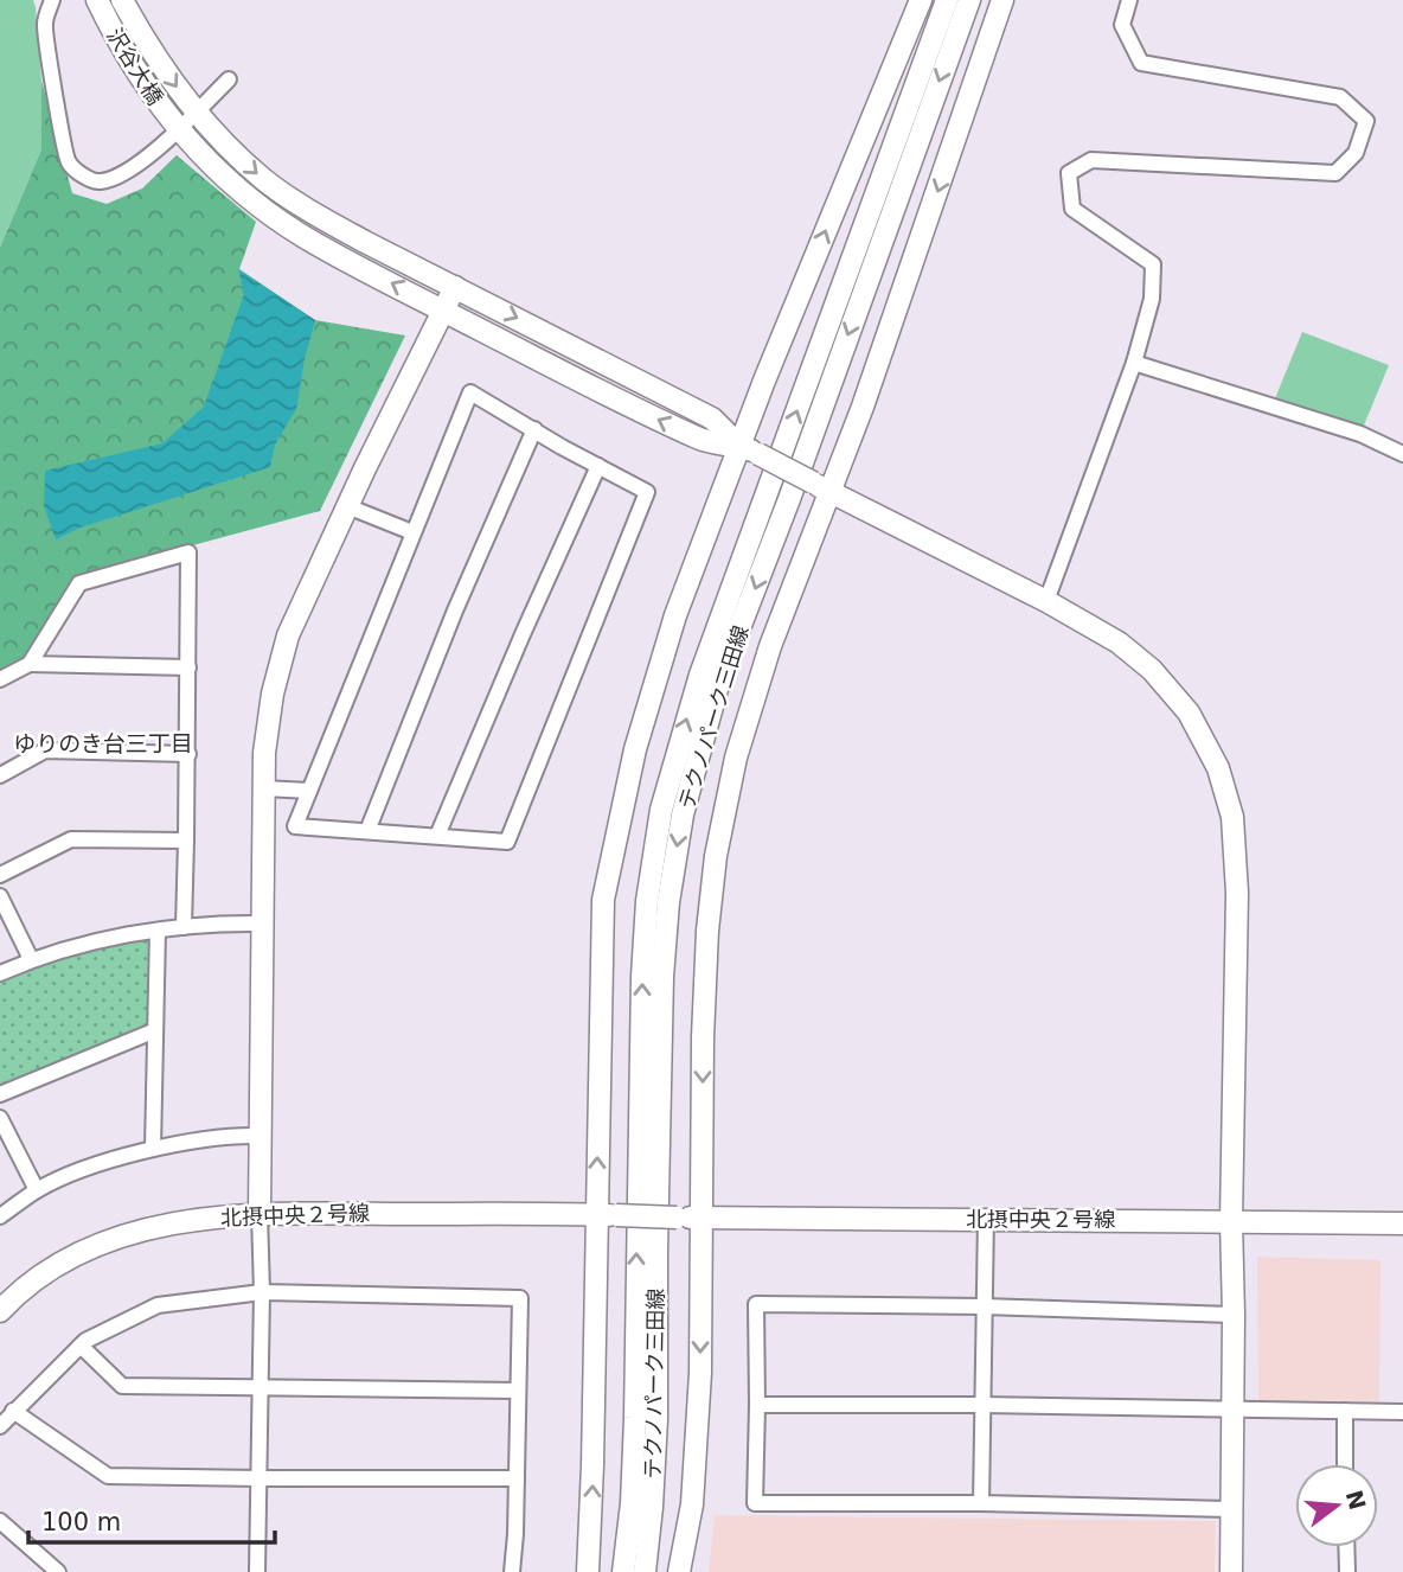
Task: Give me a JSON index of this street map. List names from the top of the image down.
{
  "streets": {
    "main road": ["沢谷大橋", "テクノパーク三田線", "北摂中央２号線"]
  },
  "districts": ["ゆりのき台三丁目"],
  "scale_bar": "100 m",
  "north": "right"
}
